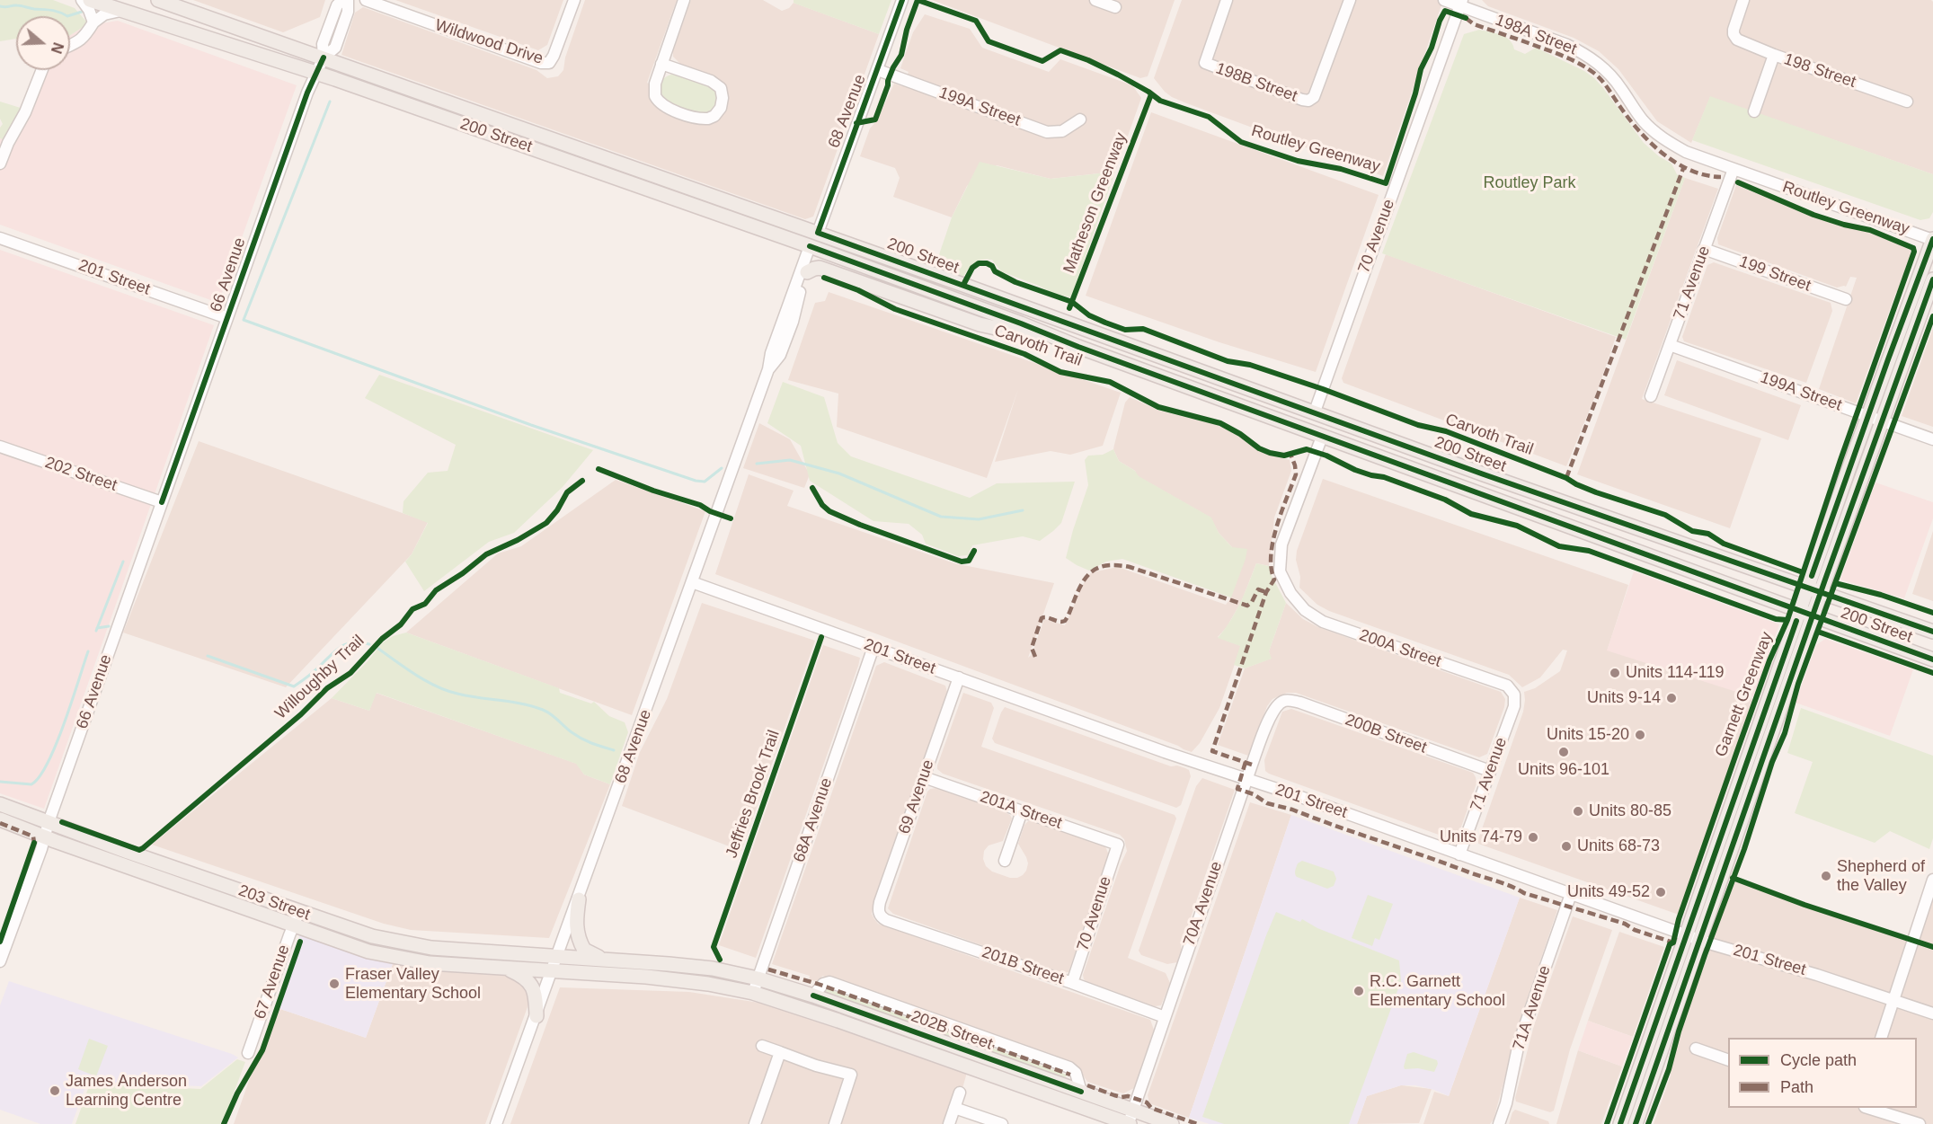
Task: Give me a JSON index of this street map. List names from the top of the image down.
{
  "streets": {
    "main road": ["200 Street", "203 Street", "202B Street"],
    "street": [
      "198A Street",
      "Wildwood Drive",
      "198 Street",
      "198B Street",
      "199A Street",
      "68 Avenue",
      "70 Avenue",
      "199 Street",
      "66 Avenue",
      "201 Street",
      "71 Avenue",
      "202 Street",
      "200A Street",
      "200B Street",
      "69 Avenue",
      "201A Street",
      "68A Avenue",
      "70A Avenue",
      "201B Street",
      "67 Avenue",
      "71A Avenue"
    ],
    "cycle path": [
      "Routley Greenway",
      "Matheson Greenway",
      "Carvoth Trail",
      "Willoughby Trail",
      "Garnett Greenway",
      "Jeffries Brook Trail"
    ]
  },
  "crossings": [
    ["198A Street", "70 Avenue"],
    ["198A Street", "71 Avenue"],
    ["199A Street", "68 Avenue"],
    ["199A Street", "71 Avenue"],
    ["68 Avenue", "200 Street"],
    ["68 Avenue", "201 Street"],
    ["68 Avenue", "203 Street"],
    ["68 Avenue", "202B Street"],
    ["200 Street", "70 Avenue"],
    ["200 Street", "66 Avenue"],
    ["200 Street", "200A Street"],
    ["70 Avenue", "201A Street"],
    ["70 Avenue", "201B Street"],
    ["199 Street", "71 Avenue"],
    ["66 Avenue", "201 Street"],
    ["66 Avenue", "202 Street"],
    ["66 Avenue", "203 Street"],
    ["201 Street", "71 Avenue"],
    ["201 Street", "69 Avenue"],
    ["201 Street", "68A Avenue"],
    ["201 Street", "70A Avenue"],
    ["201 Street", "71A Avenue"],
    ["71 Avenue", "200A Street"],
    ["71 Avenue", "200B Street"],
    ["200B Street", "70A Avenue"],
    ["69 Avenue", "201A Street"],
    ["69 Avenue", "201B Street"],
    ["68A Avenue", "202B Street"],
    ["203 Street", "67 Avenue"],
    ["203 Street", "202B Street"],
    ["70A Avenue", "201B Street"],
    ["70A Avenue", "202B Street"]
  ],
  "parks": ["Routley Park"],
  "places": [
    "Units 114-119",
    "Units 9-14",
    "Units 15-20",
    "Units 96-101",
    "Units 80-85",
    "Units 74-79",
    "Units 68-73",
    "Shepherd of the Valley",
    "Units 49-52",
    "Fraser Valley Elementary School",
    "R.C. Garnett Elementary School",
    "James Anderson Learning Centre"
  ],
  "legend": ["Cycle path", "Path"],
  "north": "right"
}
